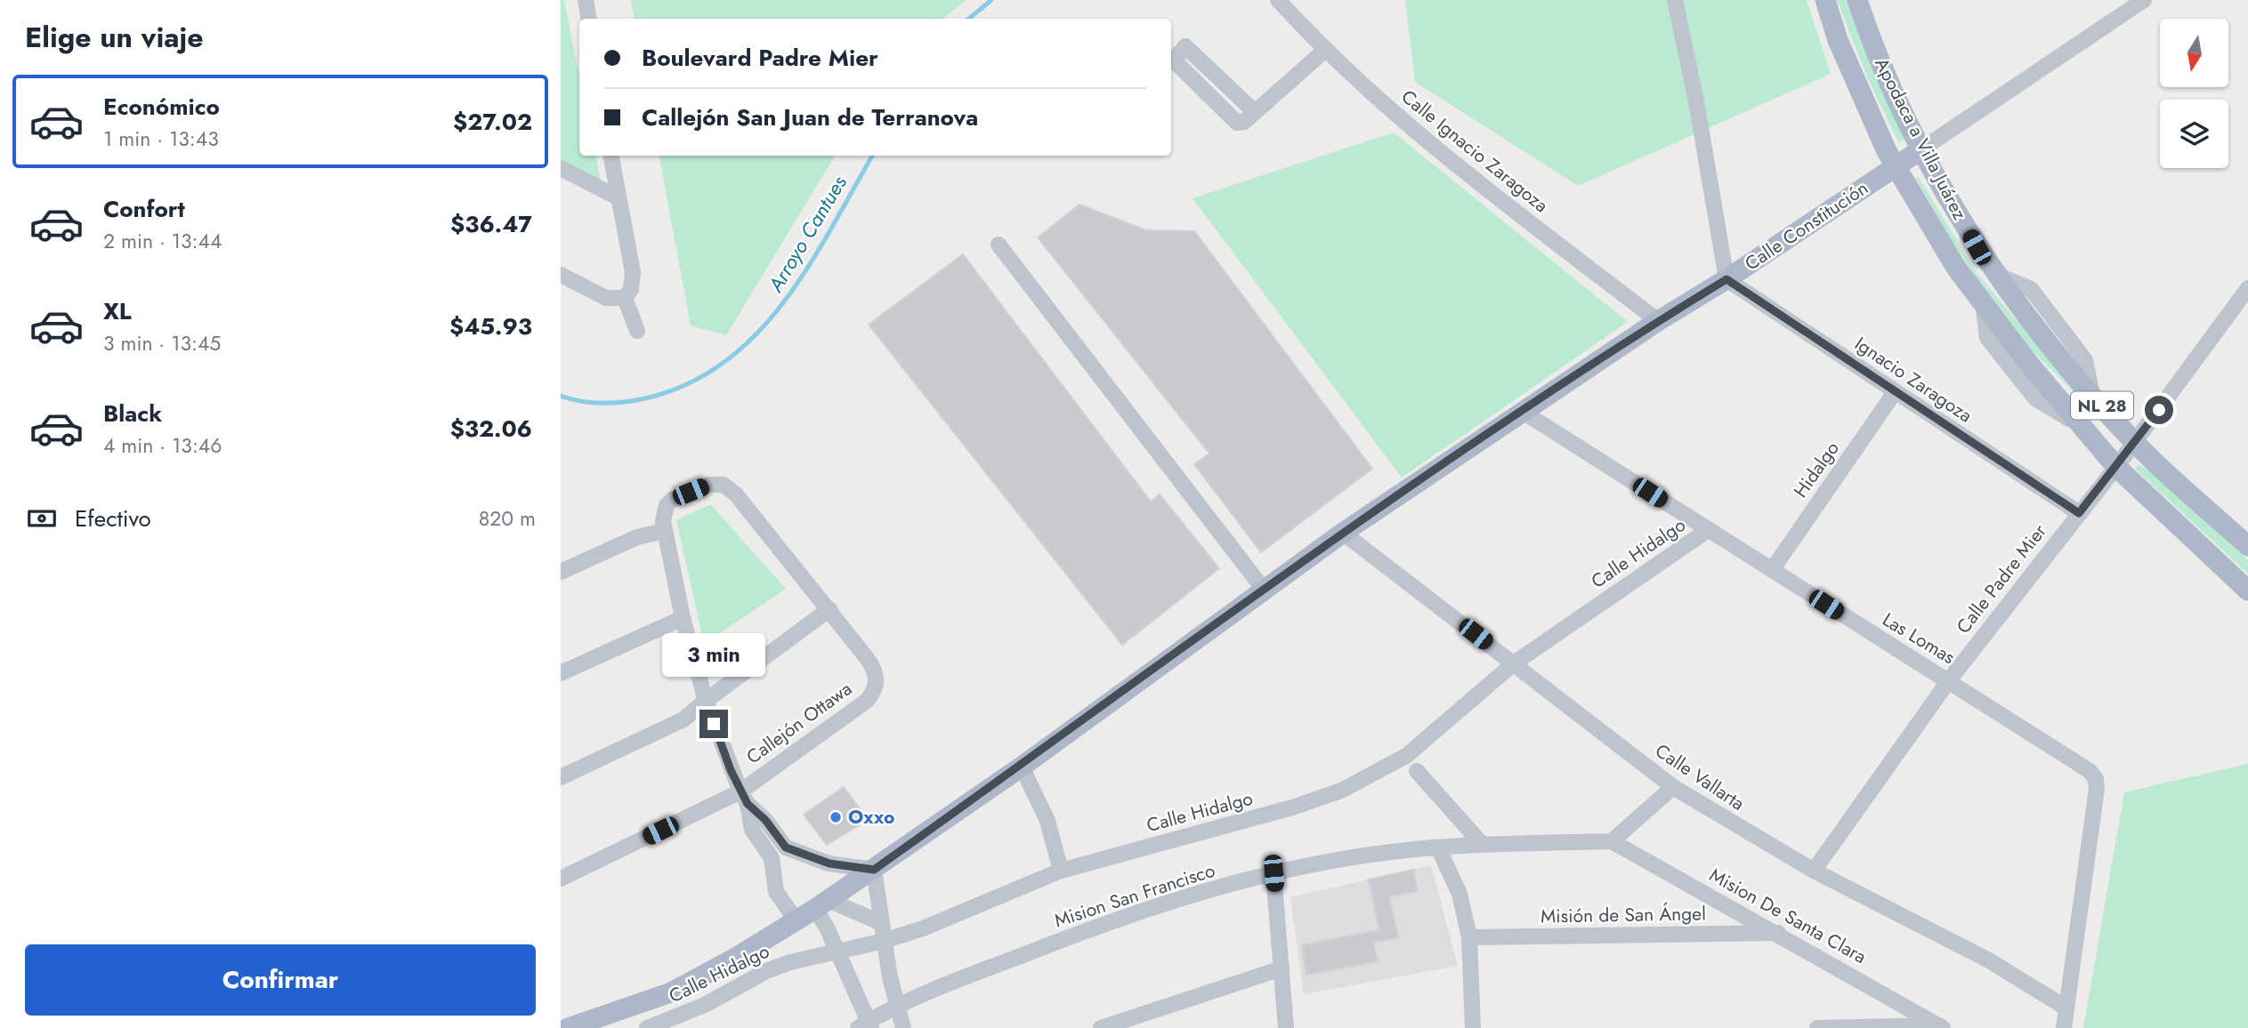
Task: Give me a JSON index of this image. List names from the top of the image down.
{
  "streets": {
    "main road": ["Apodaca a Villa Juárez", "Calle Constitución", "NL 28"],
    "street": [
      "Calle Ignacio Zaragoza",
      "Ignacio Zaragoza",
      "Hidalgo",
      "Calle Hidalgo",
      "Calle Padre Mier",
      "Las Lomas",
      "Callejón Ottawa",
      "Calle Vallarta",
      "Mision San Francisco",
      "Misión de San Ángel",
      "Mision De Santa Clara"
    ]
  },
  "crossings": [
    ["Apodaca a Villa Juárez", "Calle Constitución"],
    ["Apodaca a Villa Juárez", "Calle Padre Mier"],
    ["Calle Ignacio Zaragoza", "Calle Constitución"],
    ["Calle Constitución", "Ignacio Zaragoza"],
    ["Calle Constitución", "Las Lomas"],
    ["Calle Constitución", "Calle Vallarta"],
    ["Ignacio Zaragoza", "Hidalgo"],
    ["Ignacio Zaragoza", "Calle Padre Mier"],
    ["Hidalgo", "Las Lomas"],
    ["Calle Hidalgo", "Las Lomas"],
    ["Calle Hidalgo", "Calle Vallarta"],
    ["Calle Padre Mier", "Las Lomas"],
    ["Calle Padre Mier", "Calle Vallarta"],
    ["Las Lomas", "Calle Vallarta"],
    ["Mision San Francisco", "Mision De Santa Clara"],
    ["Misión de San Ángel", "Mision De Santa Clara"]
  ],
  "water": ["Arroyo Cantues"],
  "places": ["Oxxo"],
  "north": "bottom",
  "page": {
    "heading": "Elige un viaje",
    "banner": ["Boulevard Padre Mier", "Callejón San Juan de Terranova"],
    "list": [
      {
        "name": "Económico",
        "note": "1 min · 13:43",
        "value": "$27.02"
      },
      {
        "name": "Confort",
        "note": "2 min · 13:44",
        "value": "$36.47"
      },
      {
        "name": "XL",
        "note": "3 min · 13:45",
        "value": "$45.93"
      },
      {
        "name": "Black",
        "note": "4 min · 13:46",
        "value": "$32.06"
      }
    ],
    "pay": ["Efectivo", "820 m"],
    "bubble": "3 min",
    "buttons": "Confirmar"
  }
}
